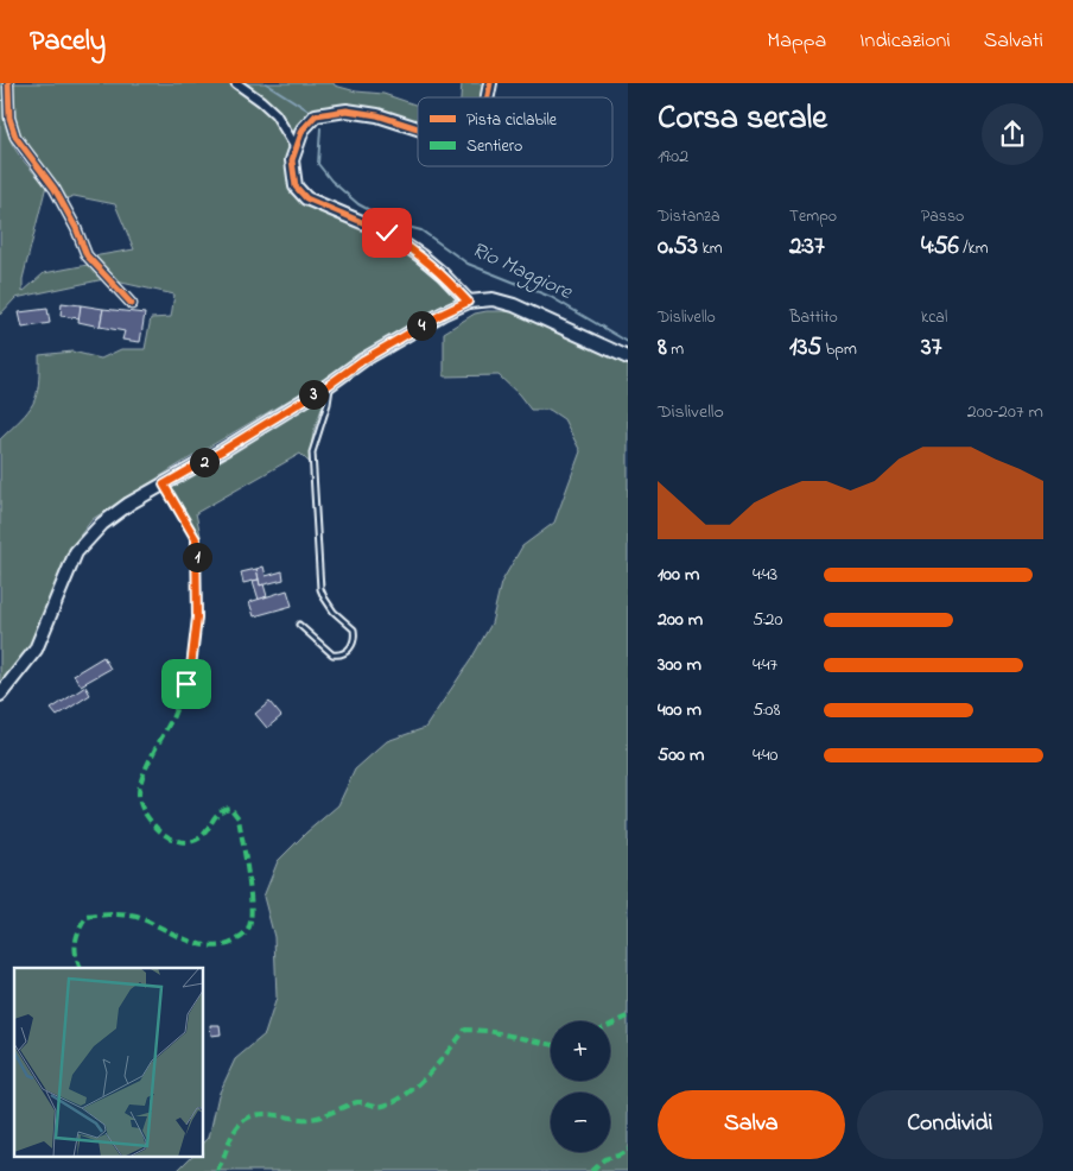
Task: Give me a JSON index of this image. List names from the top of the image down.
{
  "water": ["Rio Maggiore"],
  "legend": ["Pista ciclabile", "Sentiero"],
  "page": {
    "header": "Pacely",
    "nav": ["Mappa", "Indicazioni", "Salvati"],
    "heading": ["Corsa serale", "19:02"],
    "stats": [
      ["Distanza", "0.53 km"],
      ["Tempo", "2:37"],
      ["Passo", "4:56 /km"],
      ["Dislivello", "8 m"],
      ["Battito", "135 bpm"],
      ["kcal", "37"]
    ],
    "pins": [
      "4",
      "3",
      "2",
      "1"
    ],
    "chart": ["Dislivello", "200–207 m"],
    "list": [
      {
        "name": "100 m",
        "note": "4:43"
      },
      {
        "name": "200 m",
        "note": "5:20"
      },
      {
        "name": "300 m",
        "note": "4:47"
      },
      {
        "name": "400 m",
        "note": "5:08"
      },
      {
        "name": "500 m",
        "note": "4:40"
      }
    ],
    "map_buttons": ["+", "−"],
    "buttons": ["Salva", "Condividi"]
  }
}
